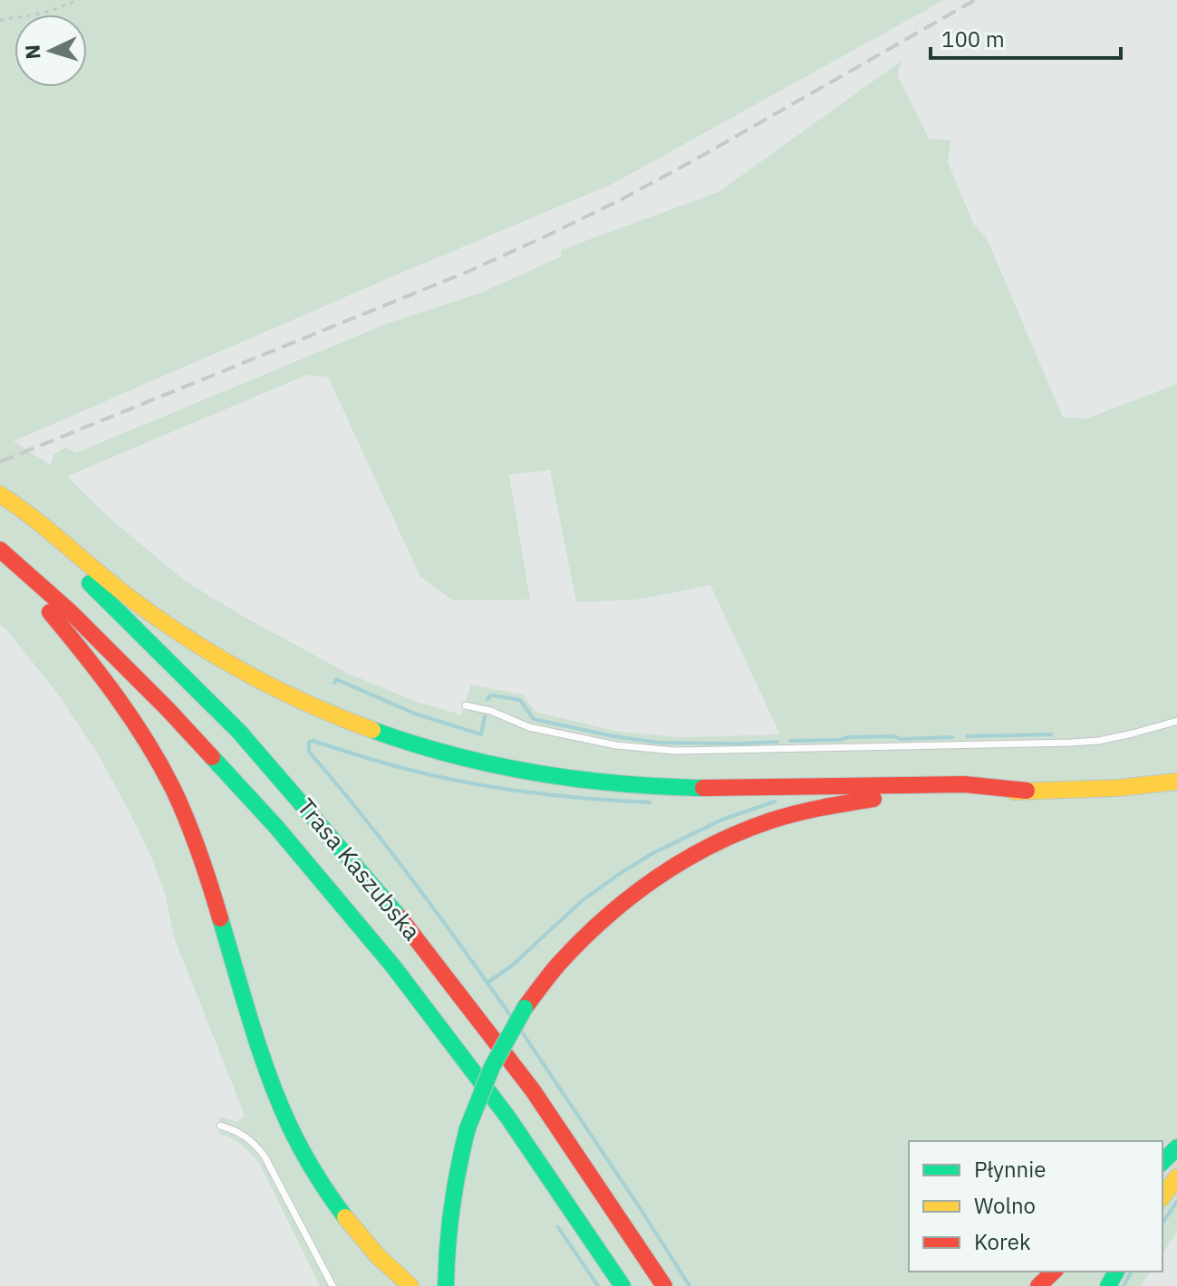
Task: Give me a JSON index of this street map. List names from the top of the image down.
{
  "streets": {
    "highway": ["Trasa Kaszubska"]
  },
  "legend": ["Płynnie", "Wolno", "Korek"],
  "scale_bar": "100 m",
  "north": "left"
}
